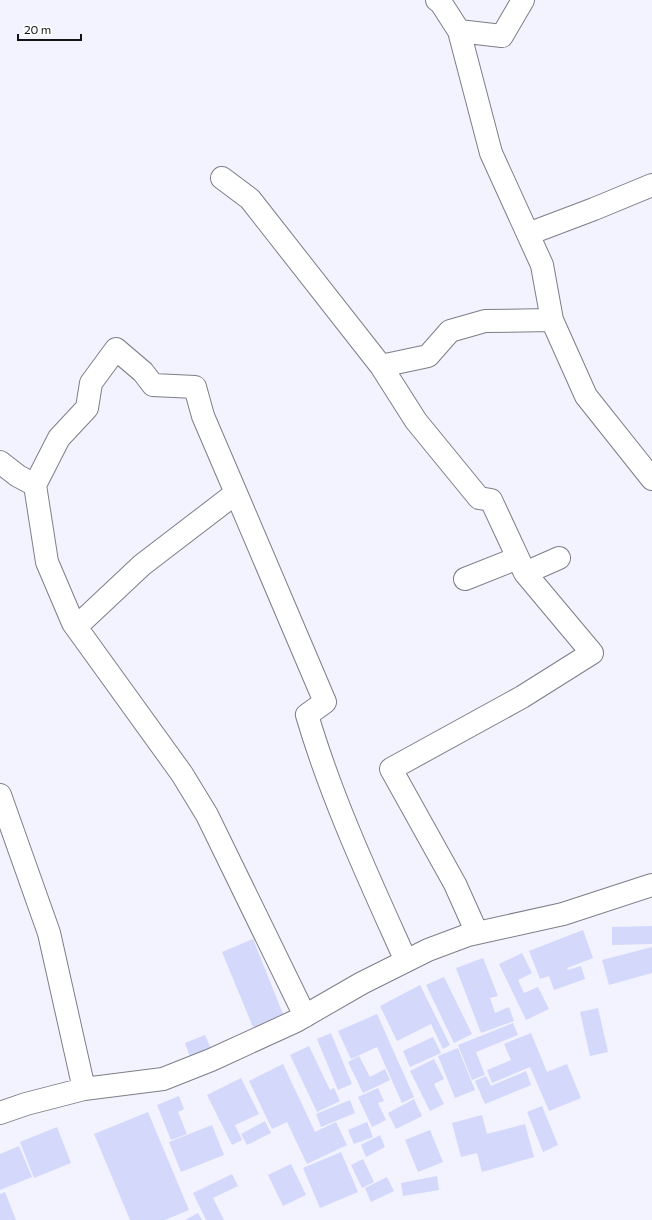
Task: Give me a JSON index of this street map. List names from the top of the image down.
{
  "scale_bar": "20 m"
}
